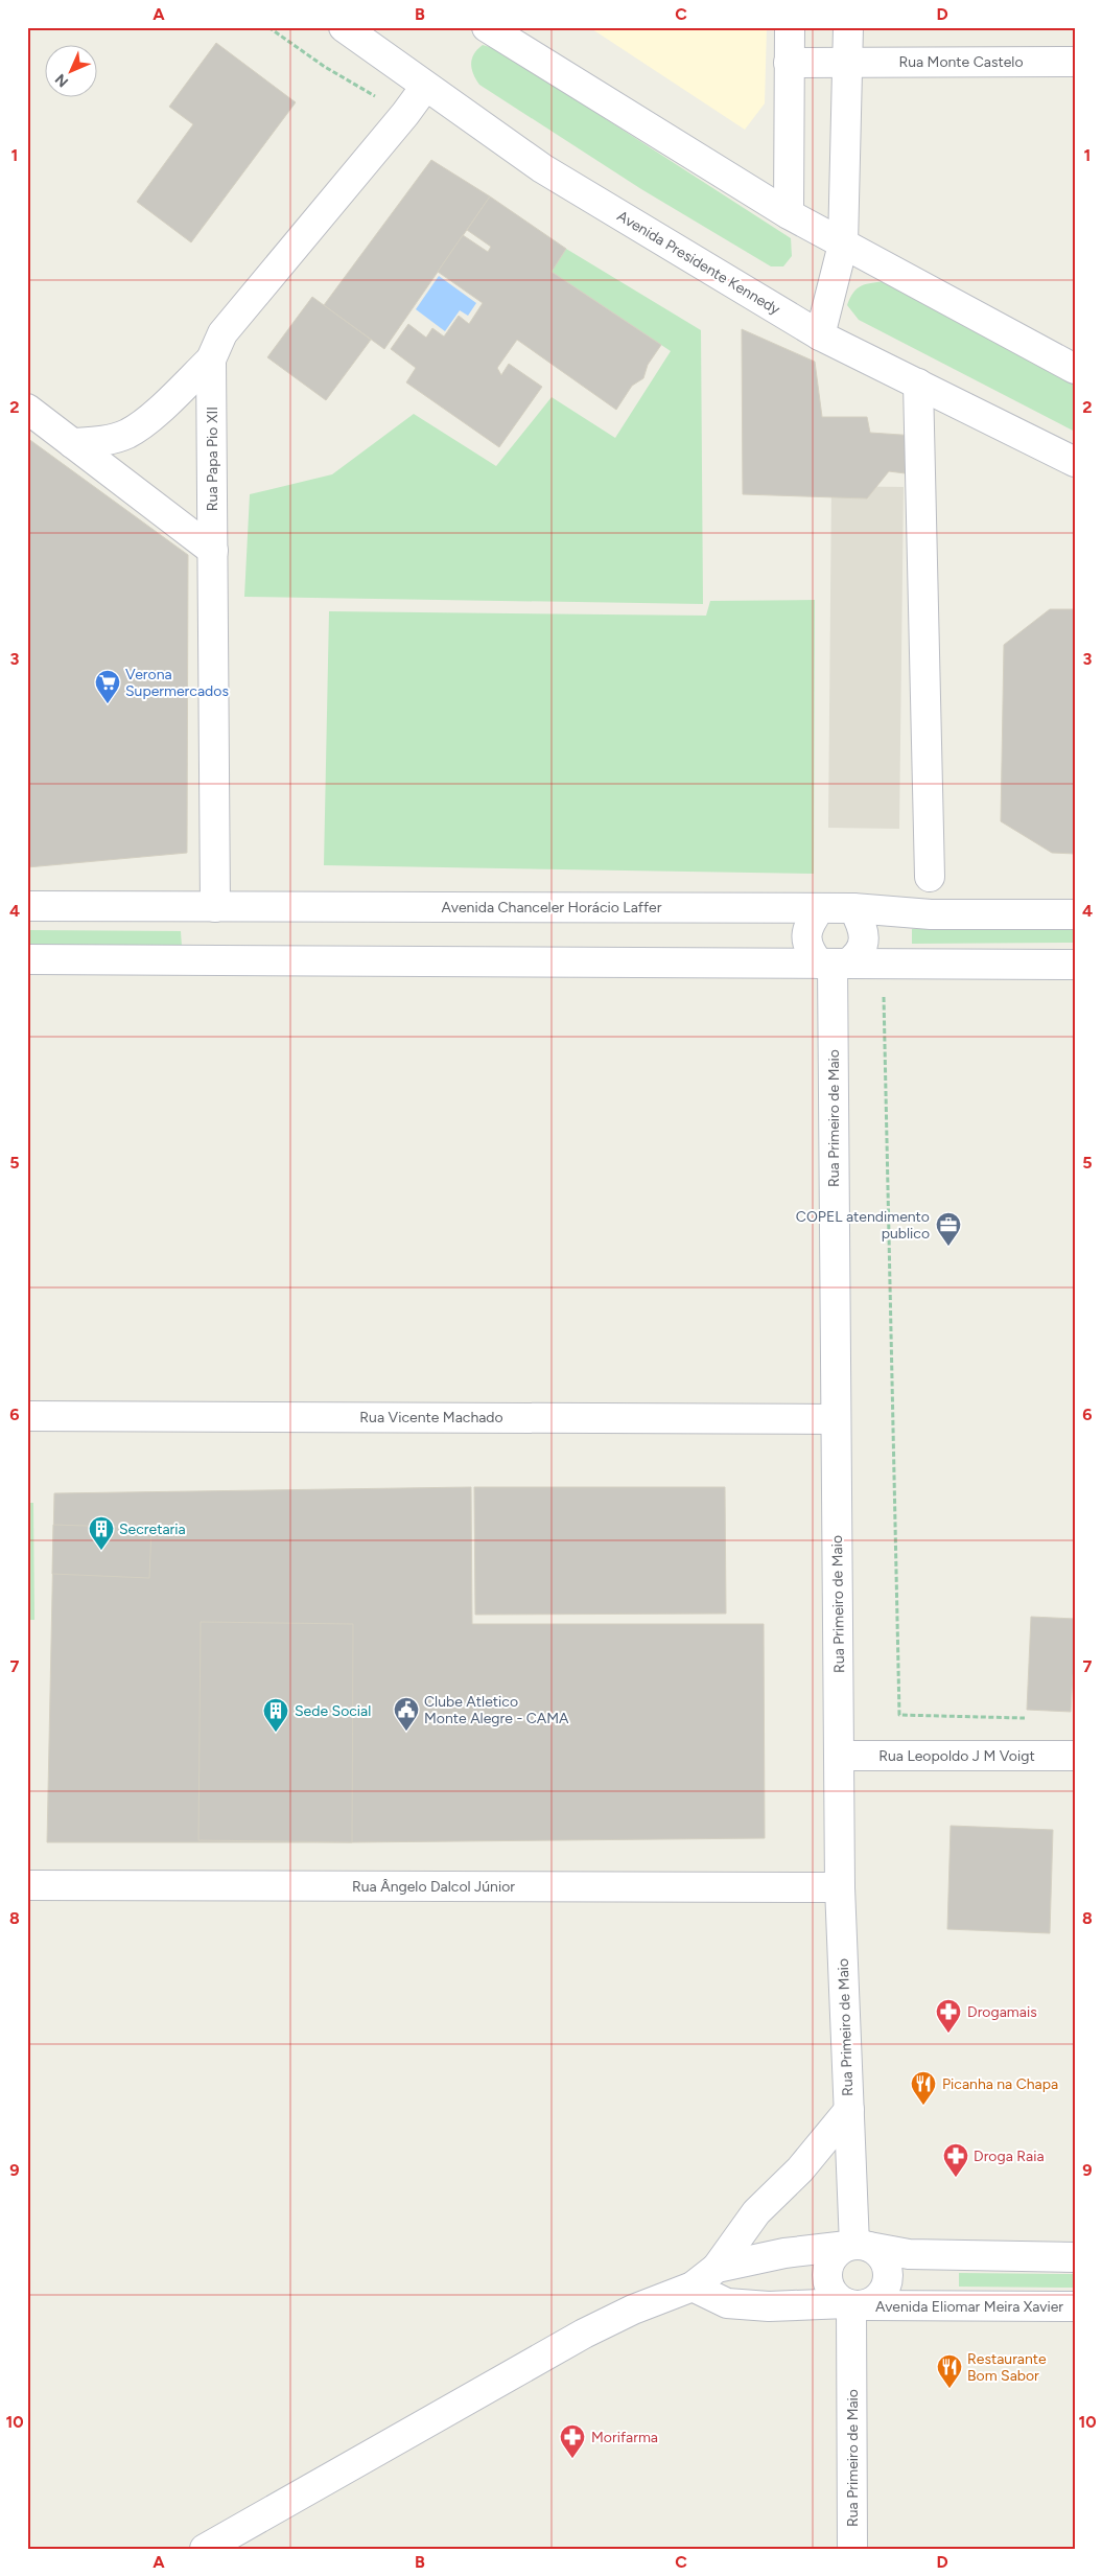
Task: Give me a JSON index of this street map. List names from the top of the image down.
{
  "streets": {
    "main road": [
      "Rua Monte Castelo",
      "Avenida Presidente Kennedy",
      "Rua Papa Pio XII",
      "Avenida Chanceler Horácio Laffer",
      "Rua Primeiro de Maio",
      "Rua Vicente Machado",
      "Rua Leopoldo J M Voigt",
      "Rua Ângelo Dalcol Júnior",
      "Avenida Eliomar Meira Xavier"
    ]
  },
  "crossings": [
    ["Avenida Presidente Kennedy", "Rua Papa Pio XII"],
    ["Rua Papa Pio XII", "Avenida Chanceler Horácio Laffer"],
    ["Avenida Chanceler Horácio Laffer", "Rua Primeiro de Maio"],
    ["Rua Primeiro de Maio", "Rua Vicente Machado"],
    ["Rua Primeiro de Maio", "Rua Leopoldo J M Voigt"],
    ["Rua Primeiro de Maio", "Rua Ângelo Dalcol Júnior"],
    ["Rua Primeiro de Maio", "Avenida Eliomar Meira Xavier"]
  ],
  "places": {
    "supermarket": ["Verona Supermercados"],
    "office": ["COPEL atendimento publico"],
    "building": ["Secretaria", "Sede Social"],
    "public building": ["Clube Atletico Monte Alegre - CAMA"],
    "pharmacy": ["Drogamais", "Droga Raia", "Morifarma"],
    "restaurant": ["Picanha na Chapa", "Restaurante Bom Sabor"]
  },
  "north": "bottom left",
  "grid": {
    "columns": [
      "A",
      "B",
      "C",
      "D"
    ],
    "rows": [
      "1",
      "2",
      "3",
      "4",
      "5",
      "6",
      "7",
      "8",
      "9",
      "10"
    ]
  }
}
